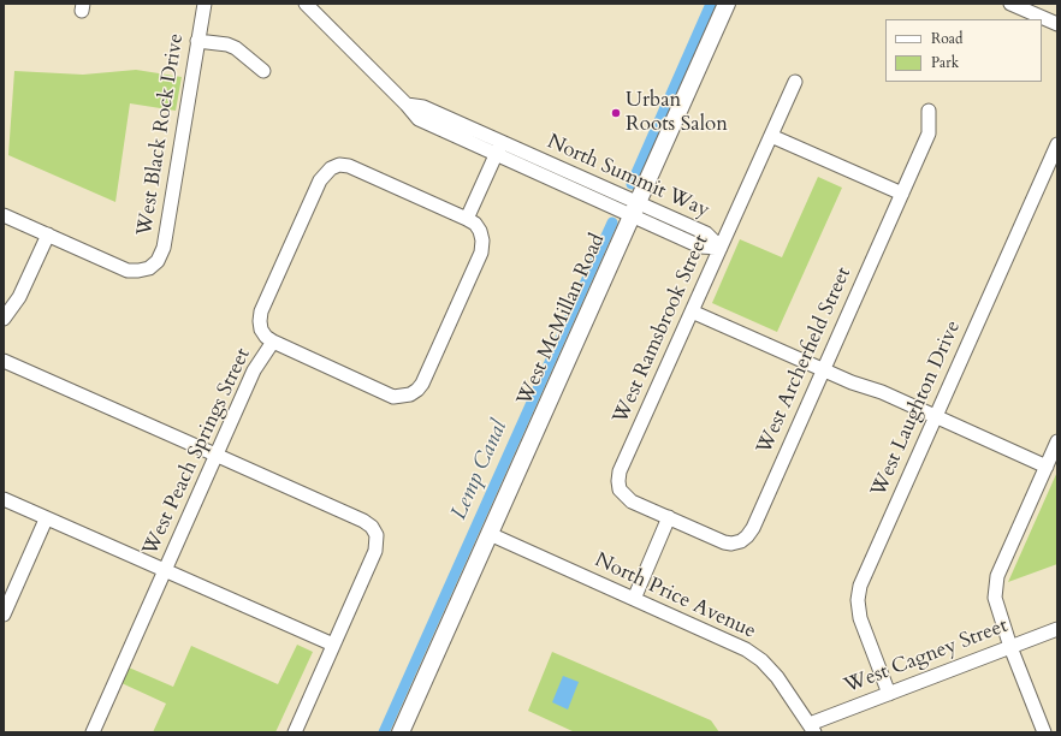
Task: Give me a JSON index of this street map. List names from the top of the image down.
{
  "streets": {
    "main road": ["West McMillan Road"],
    "street": [
      "West Black Rock Drive",
      "North Summit Way",
      "West Ramsbrook Street",
      "West Archerfield Street",
      "West Laughton Drive",
      "West Peach Springs Street",
      "North Price Avenue",
      "West Cagney Street"
    ]
  },
  "crossings": [
    ["North Summit Way", "West McMillan Road"],
    ["North Summit Way", "West Ramsbrook Street"],
    ["West McMillan Road", "North Price Avenue"],
    ["West Ramsbrook Street", "West Archerfield Street"],
    ["West Laughton Drive", "West Cagney Street"],
    ["North Price Avenue", "West Cagney Street"]
  ],
  "water": ["Lemp Canal"],
  "places": ["Urban Roots Salon"],
  "legend": ["Road", "Park"]
}
